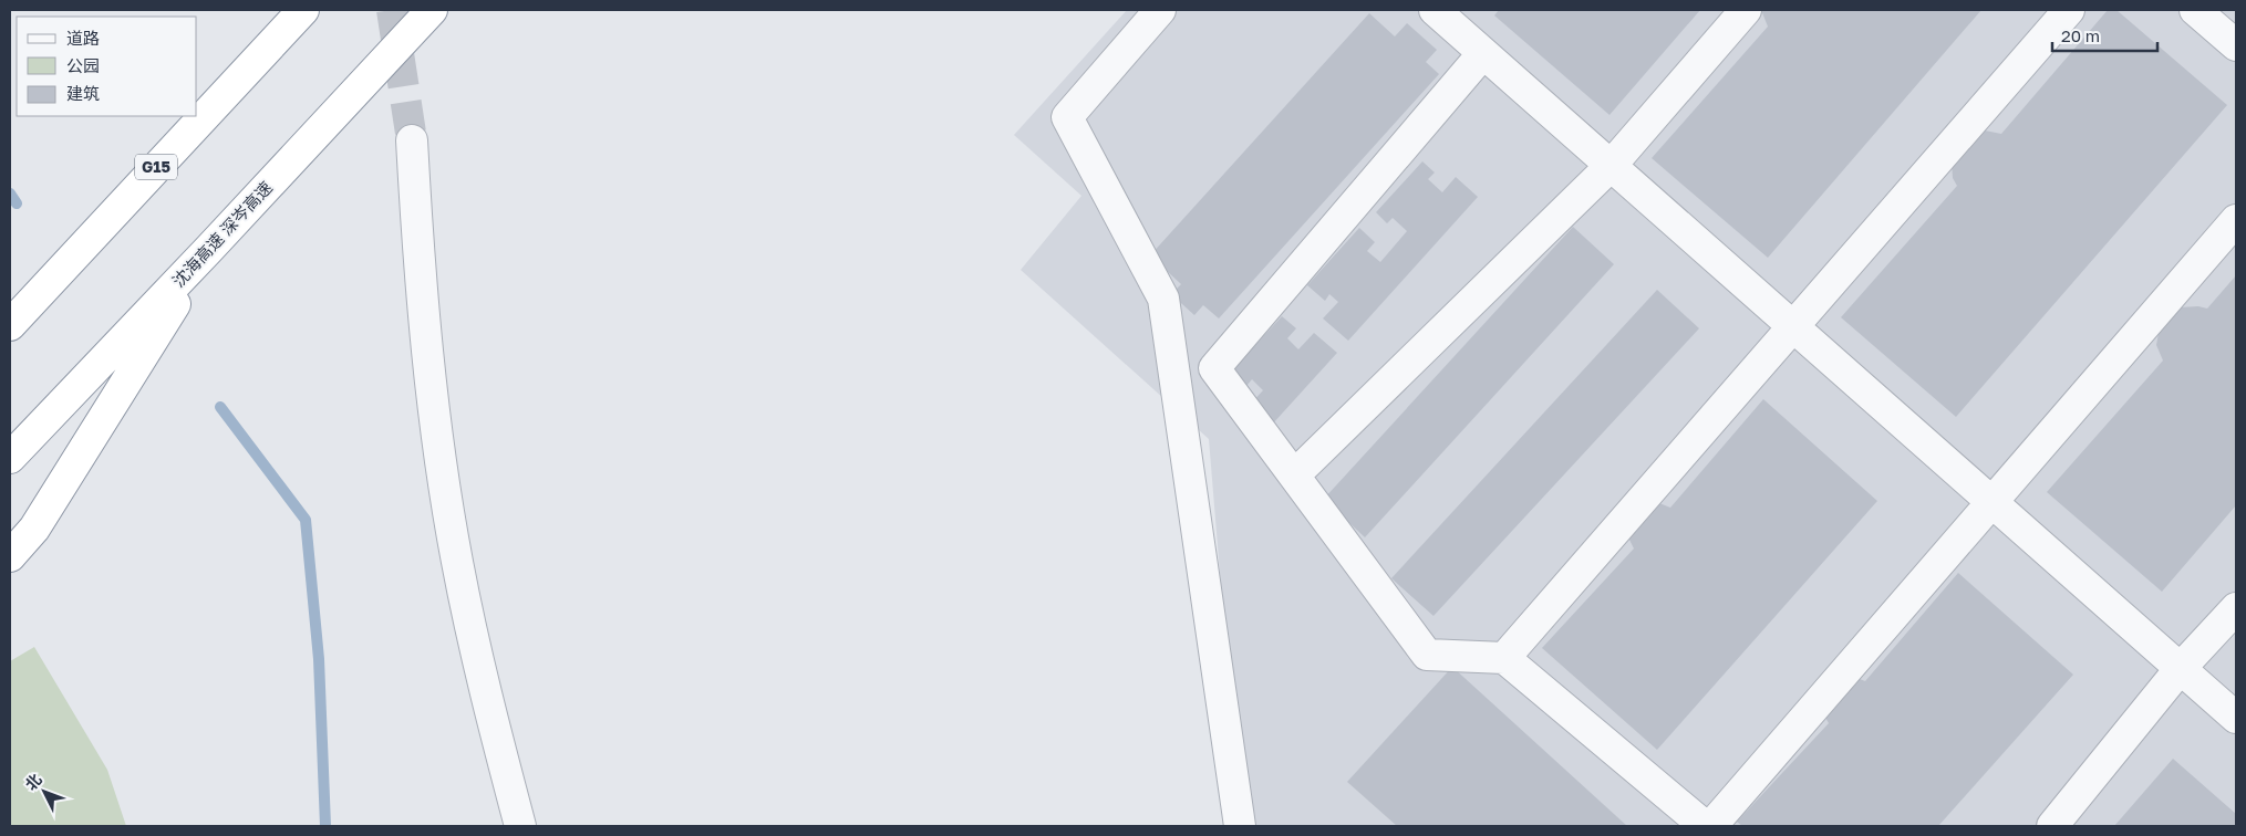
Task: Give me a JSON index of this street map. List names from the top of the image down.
{
  "streets": {
    "highway": ["G15", "沈海高速 深岑高速"]
  },
  "legend": ["道路", "公园", "建筑"],
  "scale_bar": "20 m",
  "north": "top left"
}
